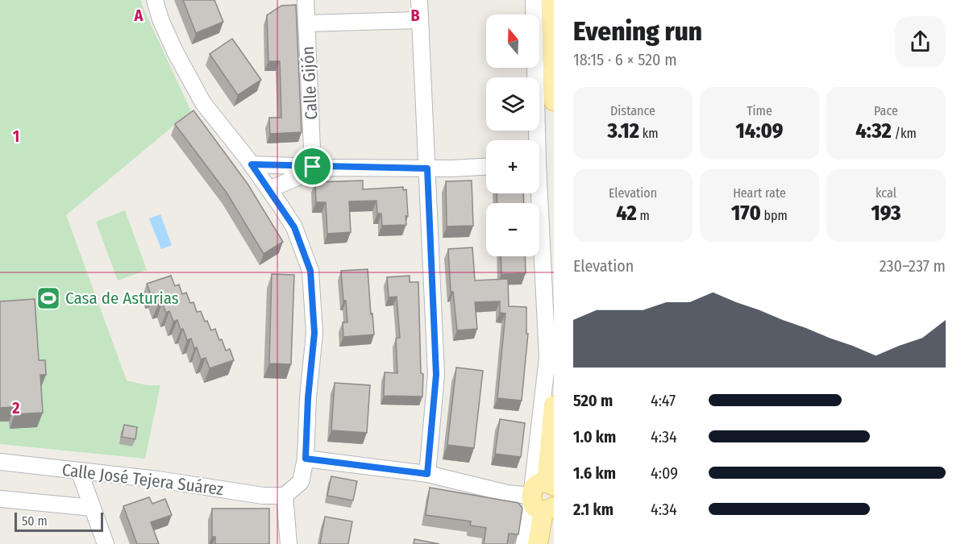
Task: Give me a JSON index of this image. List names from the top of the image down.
{
  "streets": {
    "street": ["Calle Gijón", "Calle José Tejera Suárez"]
  },
  "places": {
    "sports": ["Casa de Asturias"]
  },
  "scale_bar": "50 m",
  "north": "top",
  "page": {
    "heading": ["Evening run", "18:15 · 6 × 520 m"],
    "map_buttons": ["+", "−"],
    "stats": [
      ["Distance", "3.12 km"],
      ["Time", "14:09"],
      ["Pace", "4:32 /km"],
      ["Elevation", "42 m"],
      ["Heart rate", "170 bpm"],
      ["kcal", "193"]
    ],
    "chart": ["Elevation", "230–237 m"],
    "list": [
      {
        "name": "520 m",
        "note": "4:47"
      },
      {
        "name": "1.0 km",
        "note": "4:34"
      },
      {
        "name": "1.6 km",
        "note": "4:09"
      },
      {
        "name": "2.1 km",
        "note": "4:34"
      }
    ],
    "scale": "50 m"
  },
  "grid": {
    "columns": ["A", "B"],
    "rows": ["1", "2"]
  }
}
